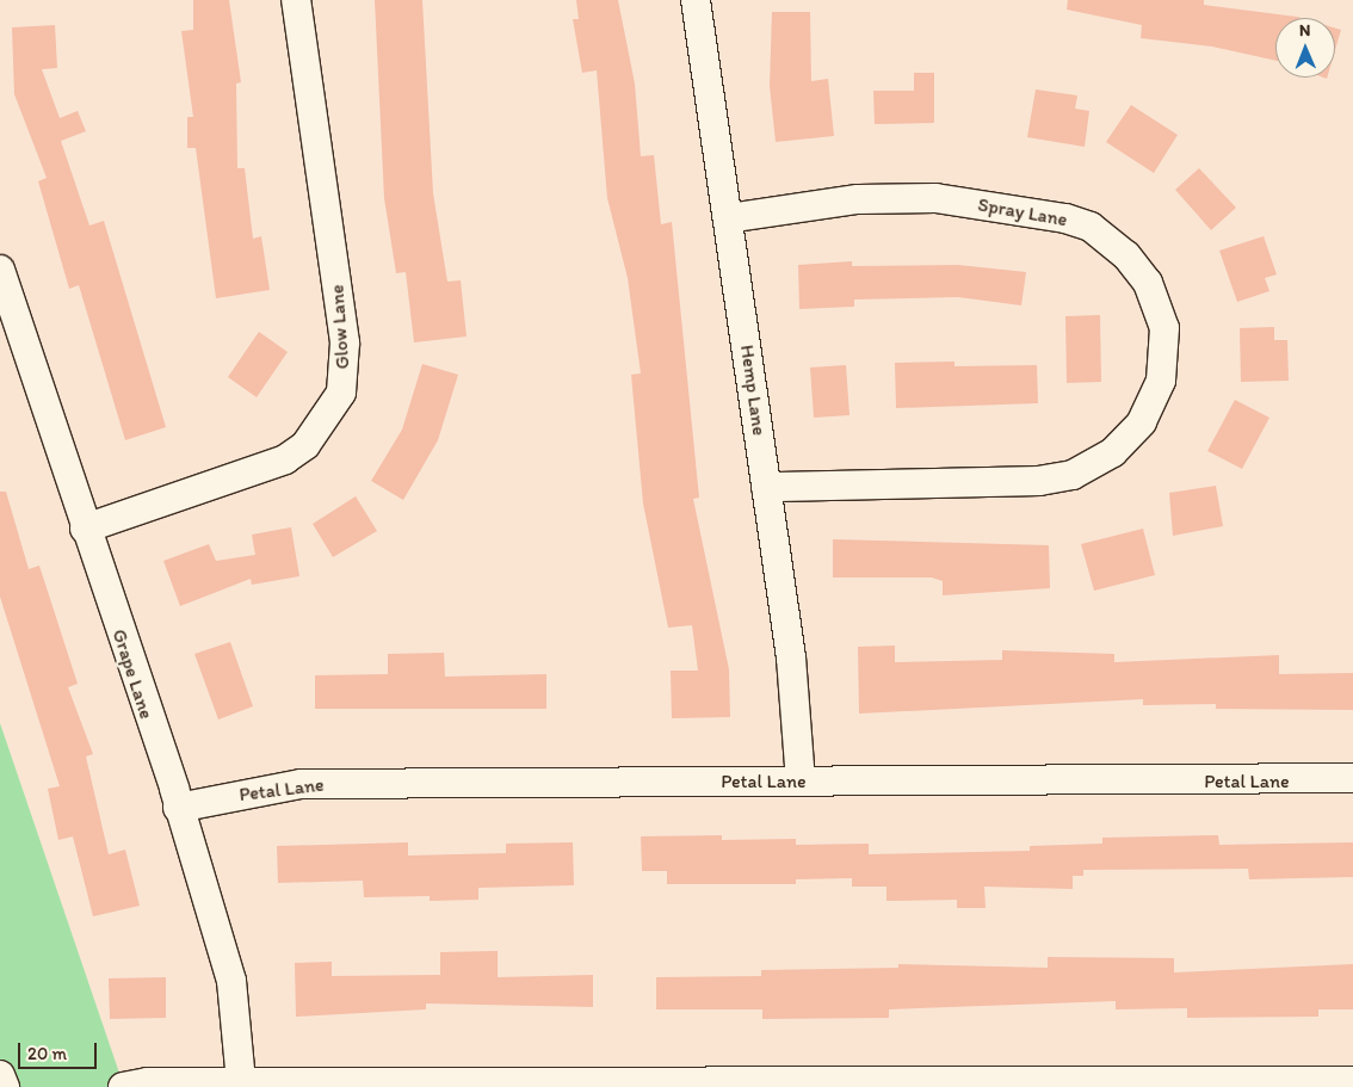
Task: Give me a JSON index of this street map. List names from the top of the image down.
{
  "streets": {
    "street": [
      "Spray Lane",
      "Glow Lane",
      "Hemp Lane",
      "Grape Lane",
      "Petal Lane"
    ]
  },
  "crossings": [
    ["Spray Lane", "Hemp Lane"],
    ["Glow Lane", "Grape Lane"],
    ["Hemp Lane", "Petal Lane"],
    ["Grape Lane", "Petal Lane"]
  ],
  "scale_bar": "20 m",
  "north": "top"
}
